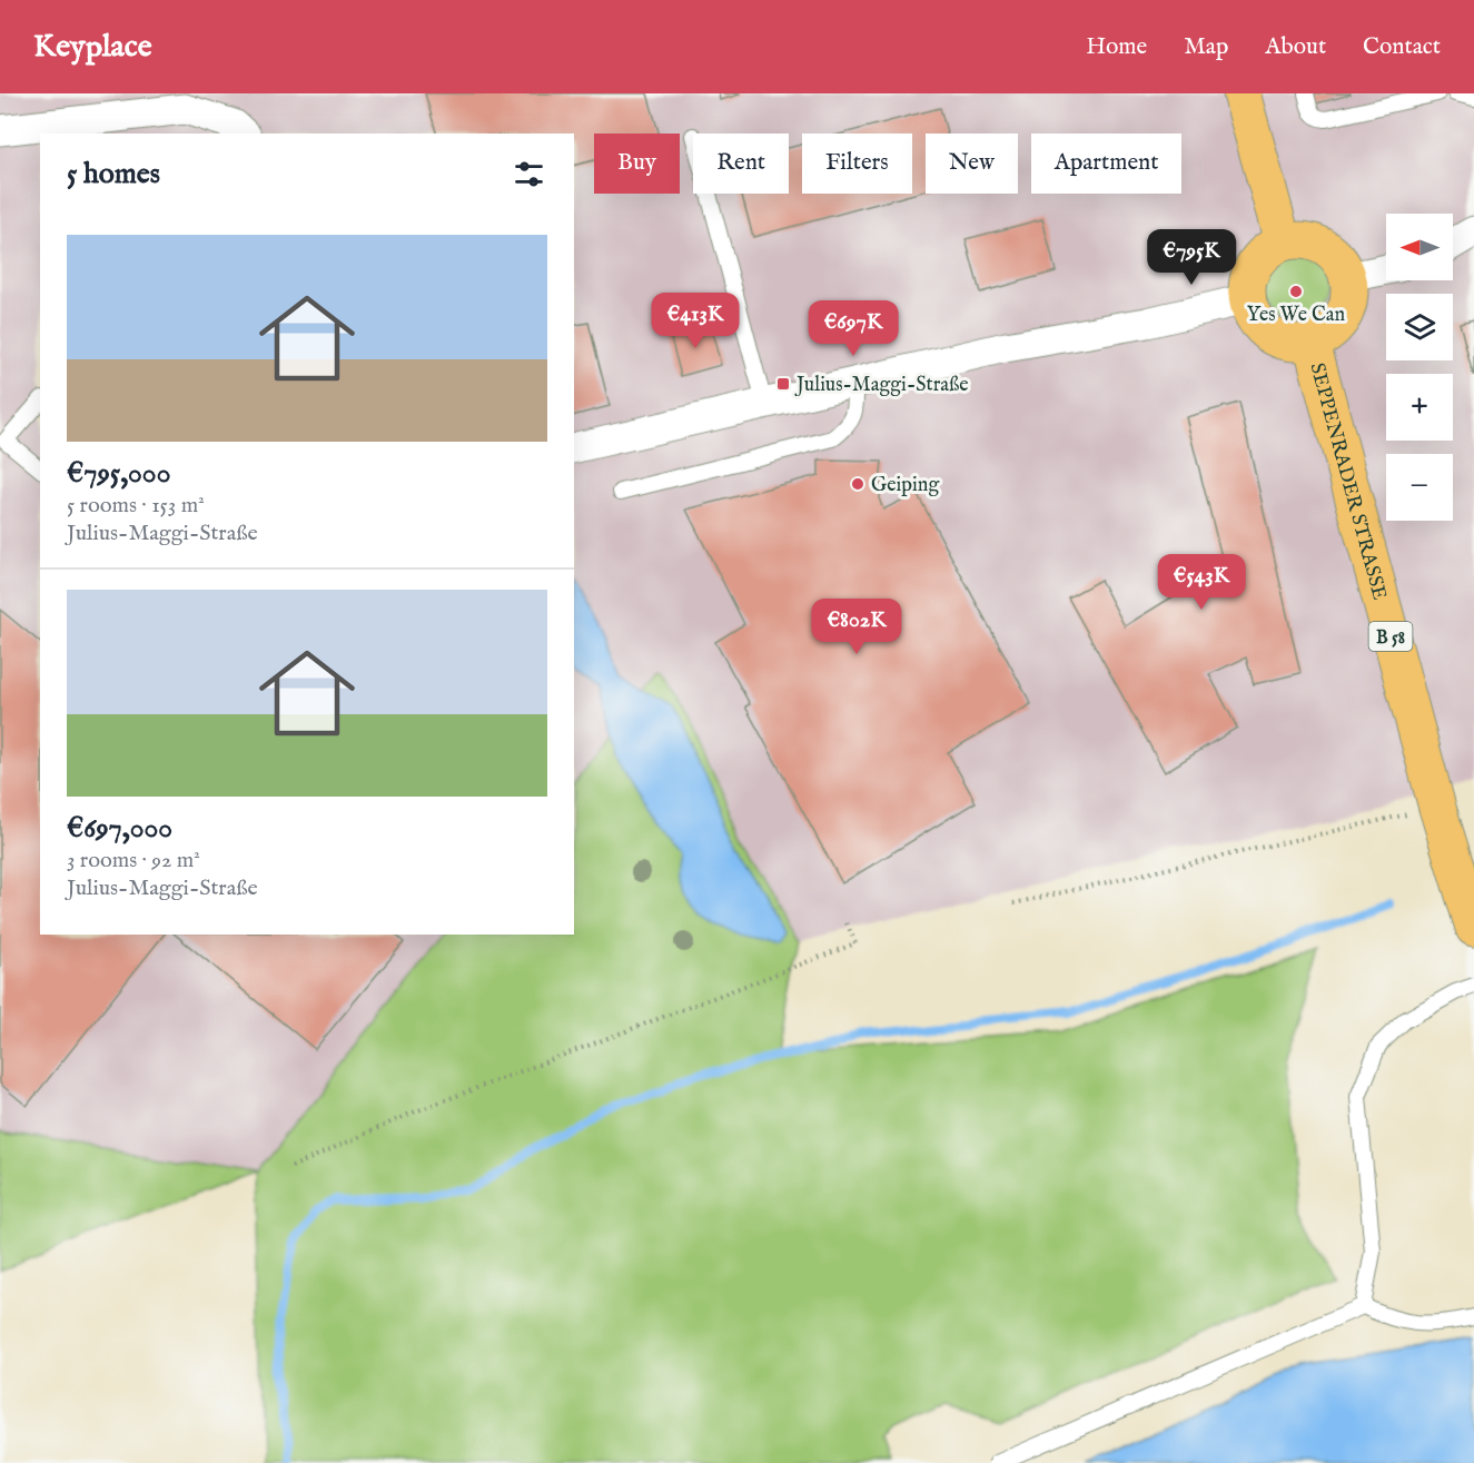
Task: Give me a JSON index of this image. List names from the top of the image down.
{
  "streets": {
    "main road": ["SEPPENRADER STRASSE", "B 58"]
  },
  "places": {
    "other": ["Yes We Can", "Geiping"],
    "transit": ["Julius-Maggi-Straße"]
  },
  "north": "left",
  "page": {
    "header": "Keyplace",
    "nav": [
      "Home",
      "Map",
      "About",
      "Contact"
    ],
    "chip": [
      "Buy",
      "Rent",
      "Filters",
      "New",
      "Apartment"
    ],
    "heading": "5 homes",
    "map_buttons": ["+", "−"],
    "list": [
      {
        "name": "€795,000",
        "note": "5 rooms · 153 m² · Julius-Maggi-Straße"
      },
      {
        "name": "€697,000",
        "note": "3 rooms · 92 m² · Julius-Maggi-Straße"
      }
    ],
    "price": [
      "€795K",
      "€413K",
      "€697K",
      "€543K",
      "€802K"
    ]
  }
}
